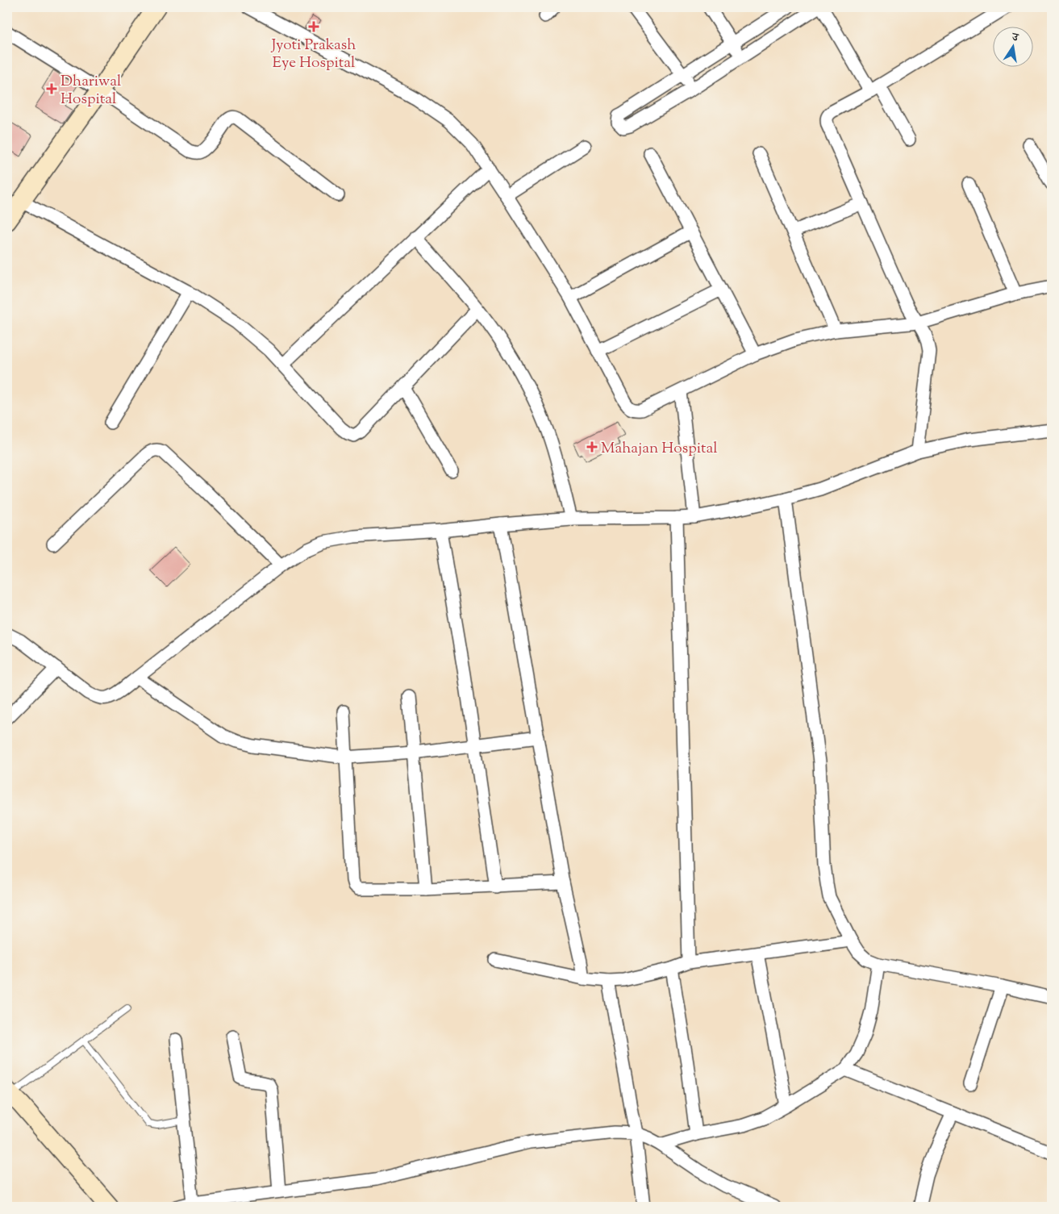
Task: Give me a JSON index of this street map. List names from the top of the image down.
{
  "places": {
    "health": ["Jyoti Prakash Eye Hospital", "Dhariwal Hospital", "Mahajan Hospital"]
  },
  "north": "top"
}
